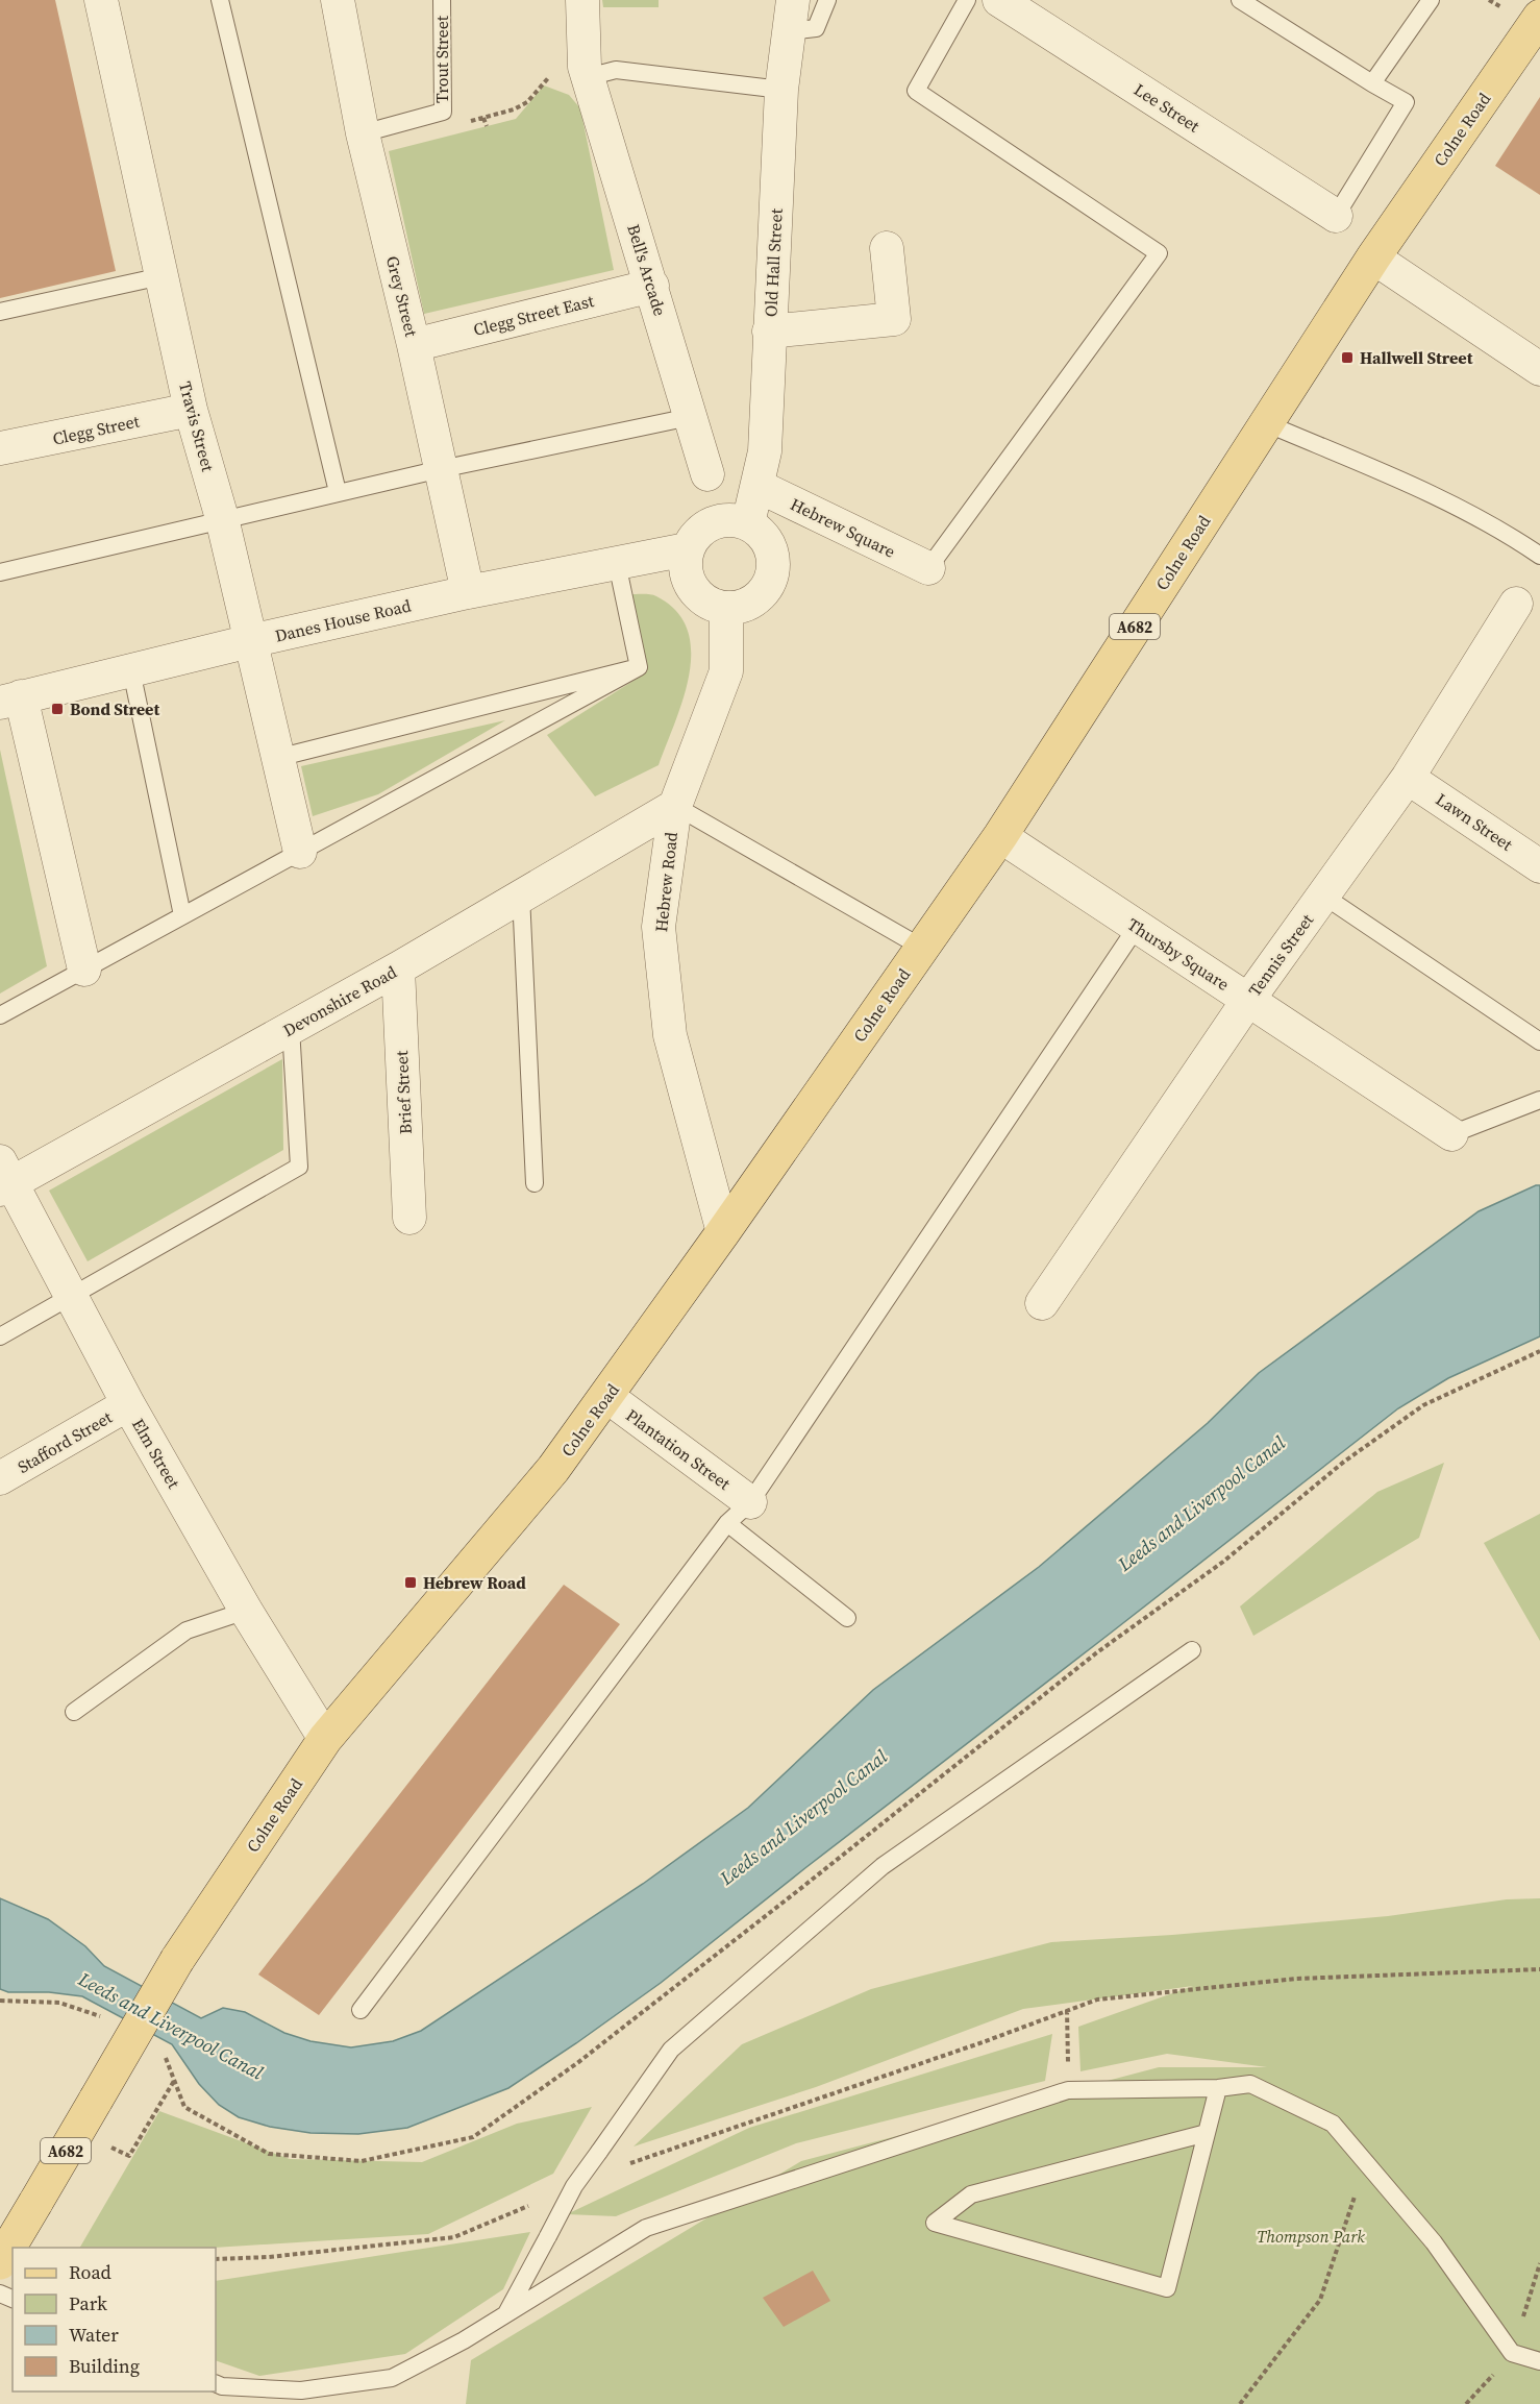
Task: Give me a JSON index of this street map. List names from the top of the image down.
{
  "streets": {
    "main road": ["Colne Road", "A682"],
    "street": [
      "Lee Street",
      "Old Hall Street",
      "Bell's Arcade",
      "Grey Street",
      "Clegg Street East",
      "Travis Street",
      "Clegg Street",
      "Hebrew Square",
      "Danes House Road",
      "Lawn Street",
      "Hebrew Road",
      "Thursby Square",
      "Tennis Street",
      "Devonshire Road",
      "Brief Street",
      "Stafford Street",
      "Plantation Street",
      "Elm Street"
    ],
    "lane": ["Trout Street"]
  },
  "crossings": [
    ["Trout Street", "Grey Street"],
    ["Colne Road", "A682"],
    ["Colne Road", "Hebrew Road"],
    ["Colne Road", "Thursby Square"],
    ["Colne Road", "Plantation Street"],
    ["Colne Road", "Elm Street"],
    ["Old Hall Street", "Hebrew Square"],
    ["Old Hall Street", "Danes House Road"],
    ["Old Hall Street", "Hebrew Road"],
    ["Bell's Arcade", "Clegg Street East"],
    ["Grey Street", "Clegg Street East"],
    ["Grey Street", "Danes House Road"],
    ["Travis Street", "Clegg Street"],
    ["Travis Street", "Danes House Road"],
    ["Danes House Road", "Hebrew Road"],
    ["Lawn Street", "Tennis Street"],
    ["Hebrew Road", "Devonshire Road"],
    ["Thursby Square", "Tennis Street"],
    ["Devonshire Road", "Brief Street"],
    ["Devonshire Road", "Elm Street"],
    ["Stafford Street", "Elm Street"]
  ],
  "water": ["Leeds and Liverpool Canal"],
  "parks": ["Thompson Park"],
  "places": {
    "transit": ["Hallwell Street", "Bond Street", "Hebrew Road"]
  },
  "legend": [
    "Road",
    "Park",
    "Water",
    "Building"
  ]
}
